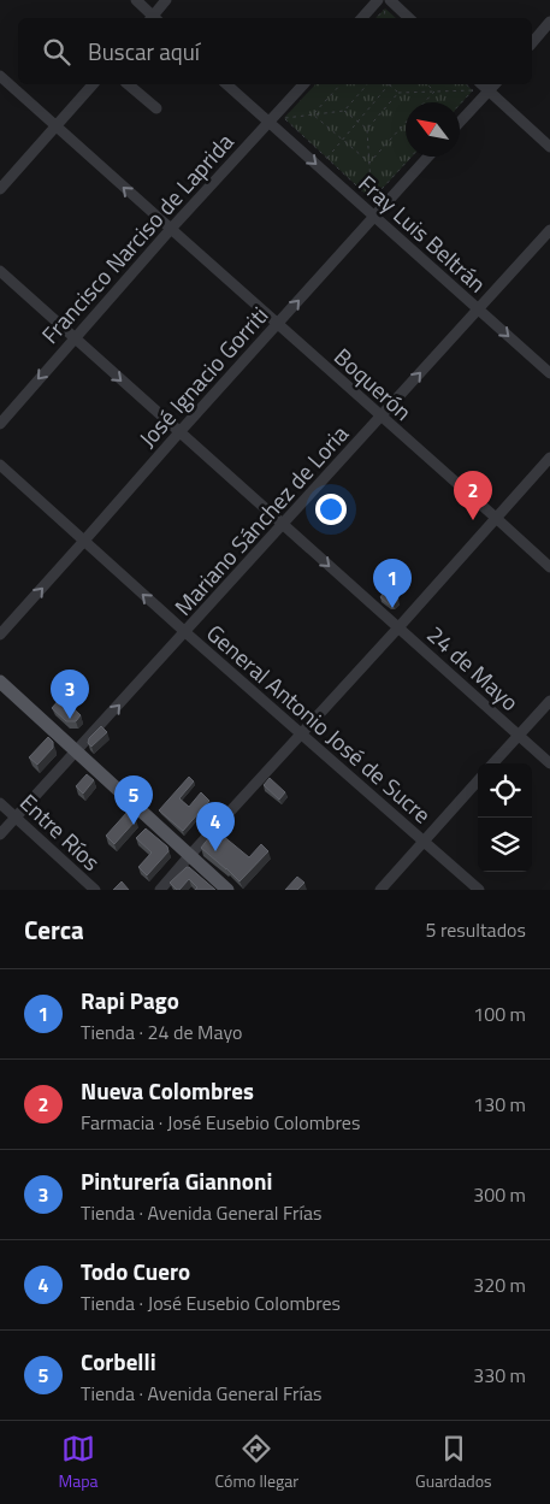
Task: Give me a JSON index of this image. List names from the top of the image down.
{
  "streets": {
    "street": [
      "Fray Luis Beltrán",
      "Francisco Narciso de Laprida",
      "José Ignacio Gorriti",
      "Boquerón",
      "Mariano Sánchez de Loria",
      "24 de Mayo",
      "General Antonio José de Sucre",
      "Entre Ríos"
    ]
  },
  "crossings": [
    ["Fray Luis Beltrán", "Francisco Narciso de Laprida"],
    ["Fray Luis Beltrán", "José Ignacio Gorriti"],
    ["Fray Luis Beltrán", "Mariano Sánchez de Loria"],
    ["Francisco Narciso de Laprida", "Boquerón"],
    ["Francisco Narciso de Laprida", "24 de Mayo"],
    ["José Ignacio Gorriti", "Boquerón"],
    ["José Ignacio Gorriti", "24 de Mayo"],
    ["José Ignacio Gorriti", "General Antonio José de Sucre"],
    ["Boquerón", "Mariano Sánchez de Loria"],
    ["Mariano Sánchez de Loria", "24 de Mayo"],
    ["Mariano Sánchez de Loria", "General Antonio José de Sucre"],
    ["Mariano Sánchez de Loria", "Entre Ríos"]
  ],
  "one_way": [
    "Fray Luis Beltrán",
    "José Ignacio Gorriti",
    "Mariano Sánchez de Loria",
    "24 de Mayo"
  ],
  "north": "top left",
  "page": {
    "search": "Buscar aquí",
    "pins": [
      "2",
      "1",
      "3",
      "5",
      "4"
    ],
    "heading": ["Cerca", "5 resultados"],
    "list": [
      {
        "mark": "1",
        "name": "Rapi Pago",
        "note": "Tienda · 24 de Mayo",
        "value": "100 m"
      },
      {
        "mark": "2",
        "name": "Nueva Colombres",
        "note": "Farmacia · José Eusebio Colombres",
        "value": "130 m"
      },
      {
        "mark": "3",
        "name": "Pinturería Giannoni",
        "note": "Tienda · Avenida General Frías",
        "value": "300 m"
      },
      {
        "mark": "4",
        "name": "Todo Cuero",
        "note": "Tienda · José Eusebio Colombres",
        "value": "320 m"
      },
      {
        "mark": "5",
        "name": "Corbelli",
        "note": "Tienda · Avenida General Frías",
        "value": "330 m"
      }
    ],
    "nav": ["Mapa", "Cómo llegar", "Guardados"]
  }
}
